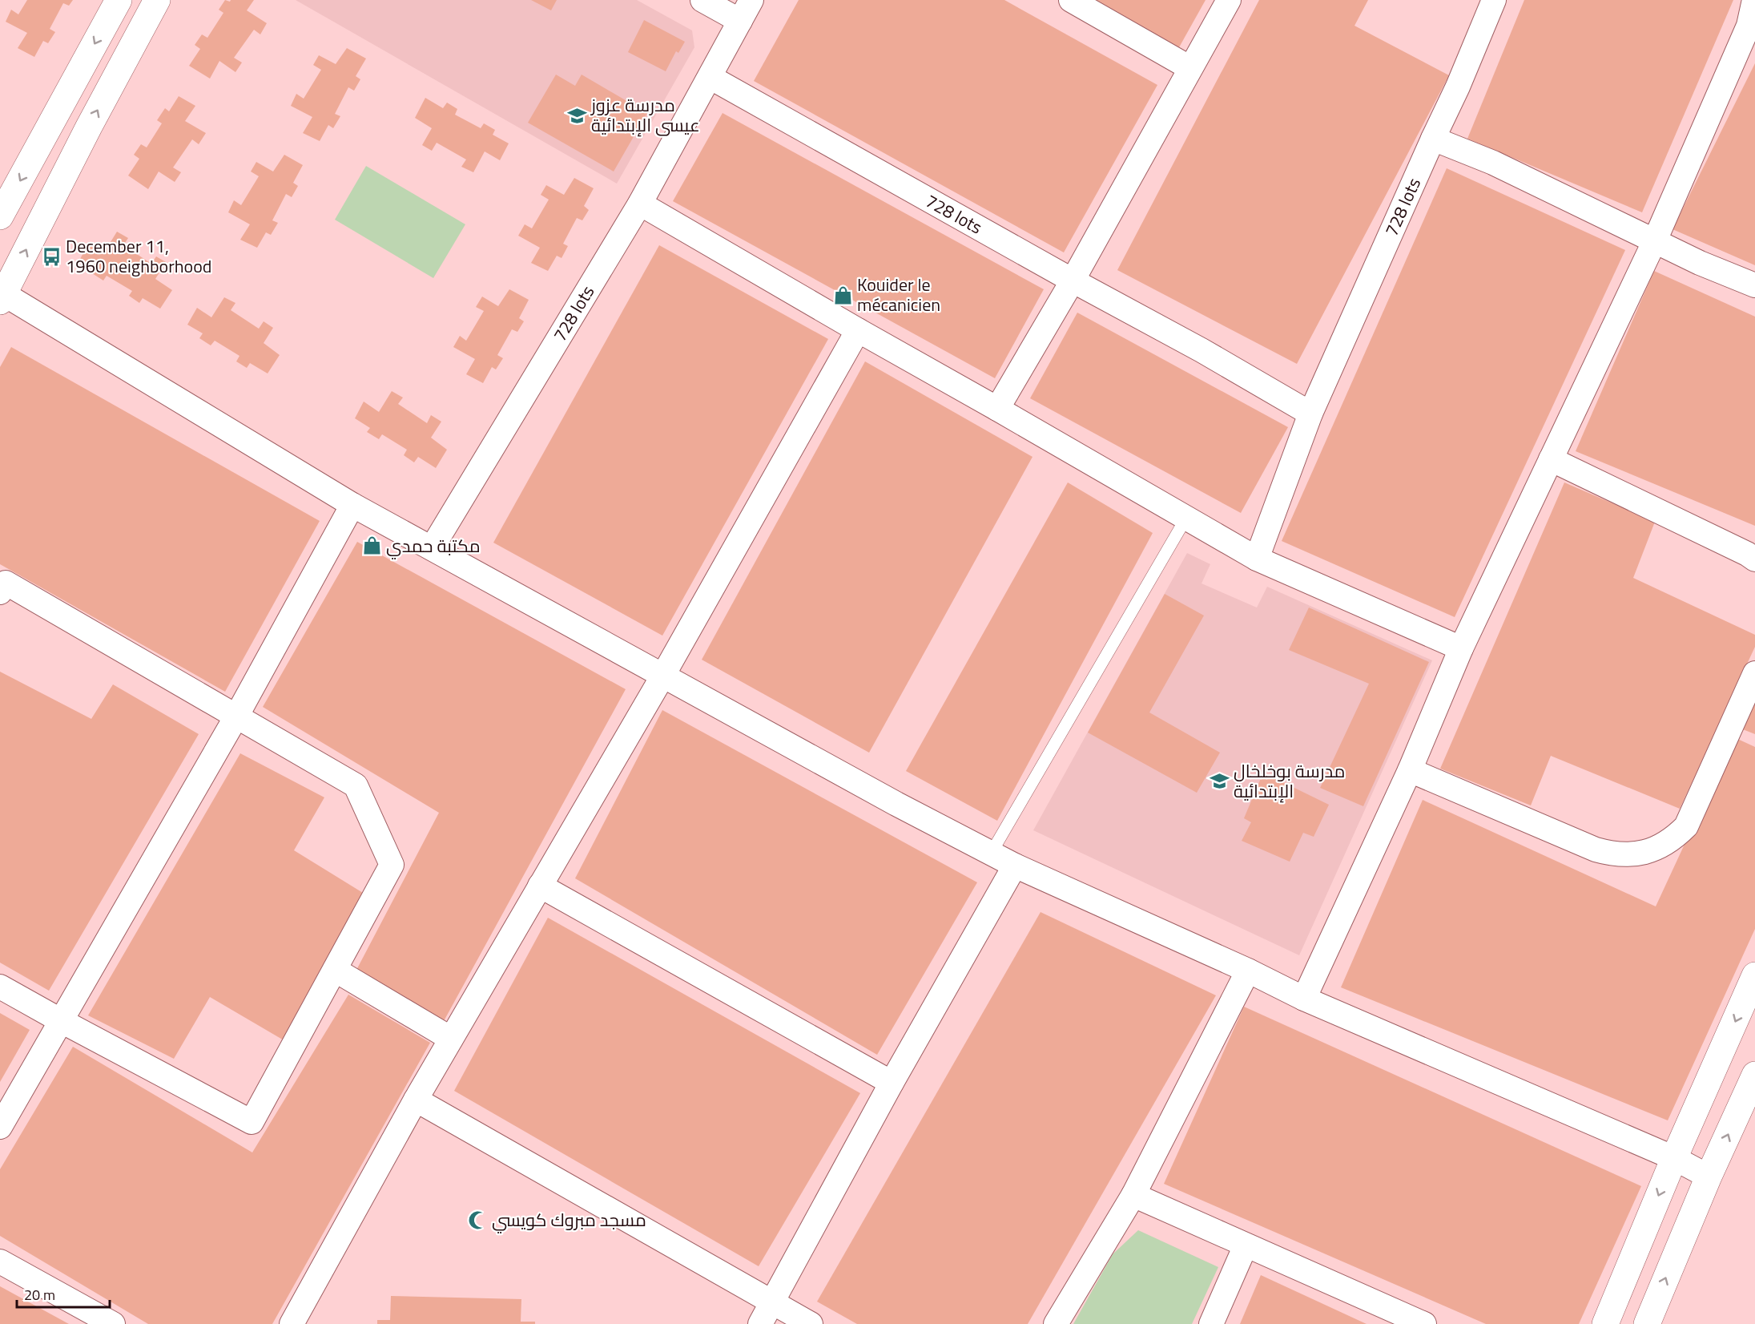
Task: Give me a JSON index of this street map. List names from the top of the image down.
{
  "streets": {
    "street": ["728 lots"]
  },
  "places": {
    "school or university": ["مدرسة عزوز عيسى الإبتدائية", "مدرسة بوخلخال الإبتدائية"],
    "bus stop": ["December 11, 1960 neighborhood"],
    "shop": ["Kouider le mécanicien", "مكتبة حمدي"],
    "mosque": ["مسجد مبروك كويسي"]
  },
  "scale_bar": "20 m"
}
